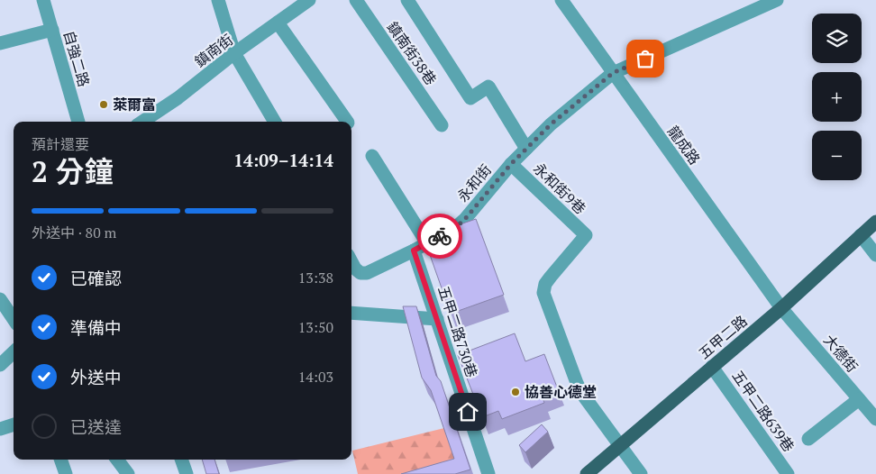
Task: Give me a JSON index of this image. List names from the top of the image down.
{
  "streets": {
    "main road": ["五甲二路"],
    "street": [
      "鎮南街",
      "鎮南街38巷",
      "自強二路",
      "龍成路",
      "永和街",
      "永和街9巷",
      "五甲二路730巷",
      "大德街",
      "五甲二路639巷"
    ]
  },
  "crossings": [
    ["龍成路", "永和街"],
    ["龍成路", "五甲二路"],
    ["龍成路", "大德街"],
    ["永和街", "永和街9巷"],
    ["永和街", "五甲二路730巷"],
    ["永和街9巷", "五甲二路"],
    ["五甲二路", "大德街"],
    ["五甲二路", "五甲二路639巷"]
  ],
  "places": ["萊爾富", "協善心德堂"],
  "page": {
    "map_buttons": ["+", "−"],
    "heading": ["2 分鐘", "預計還要", "14:09–14:14"],
    "bar": "外送中 · 80 m",
    "list": [
      ["已確認", "13:38"],
      ["準備中", "13:50"],
      ["外送中", "14:03"],
      "已送達"
    ]
  }
}
